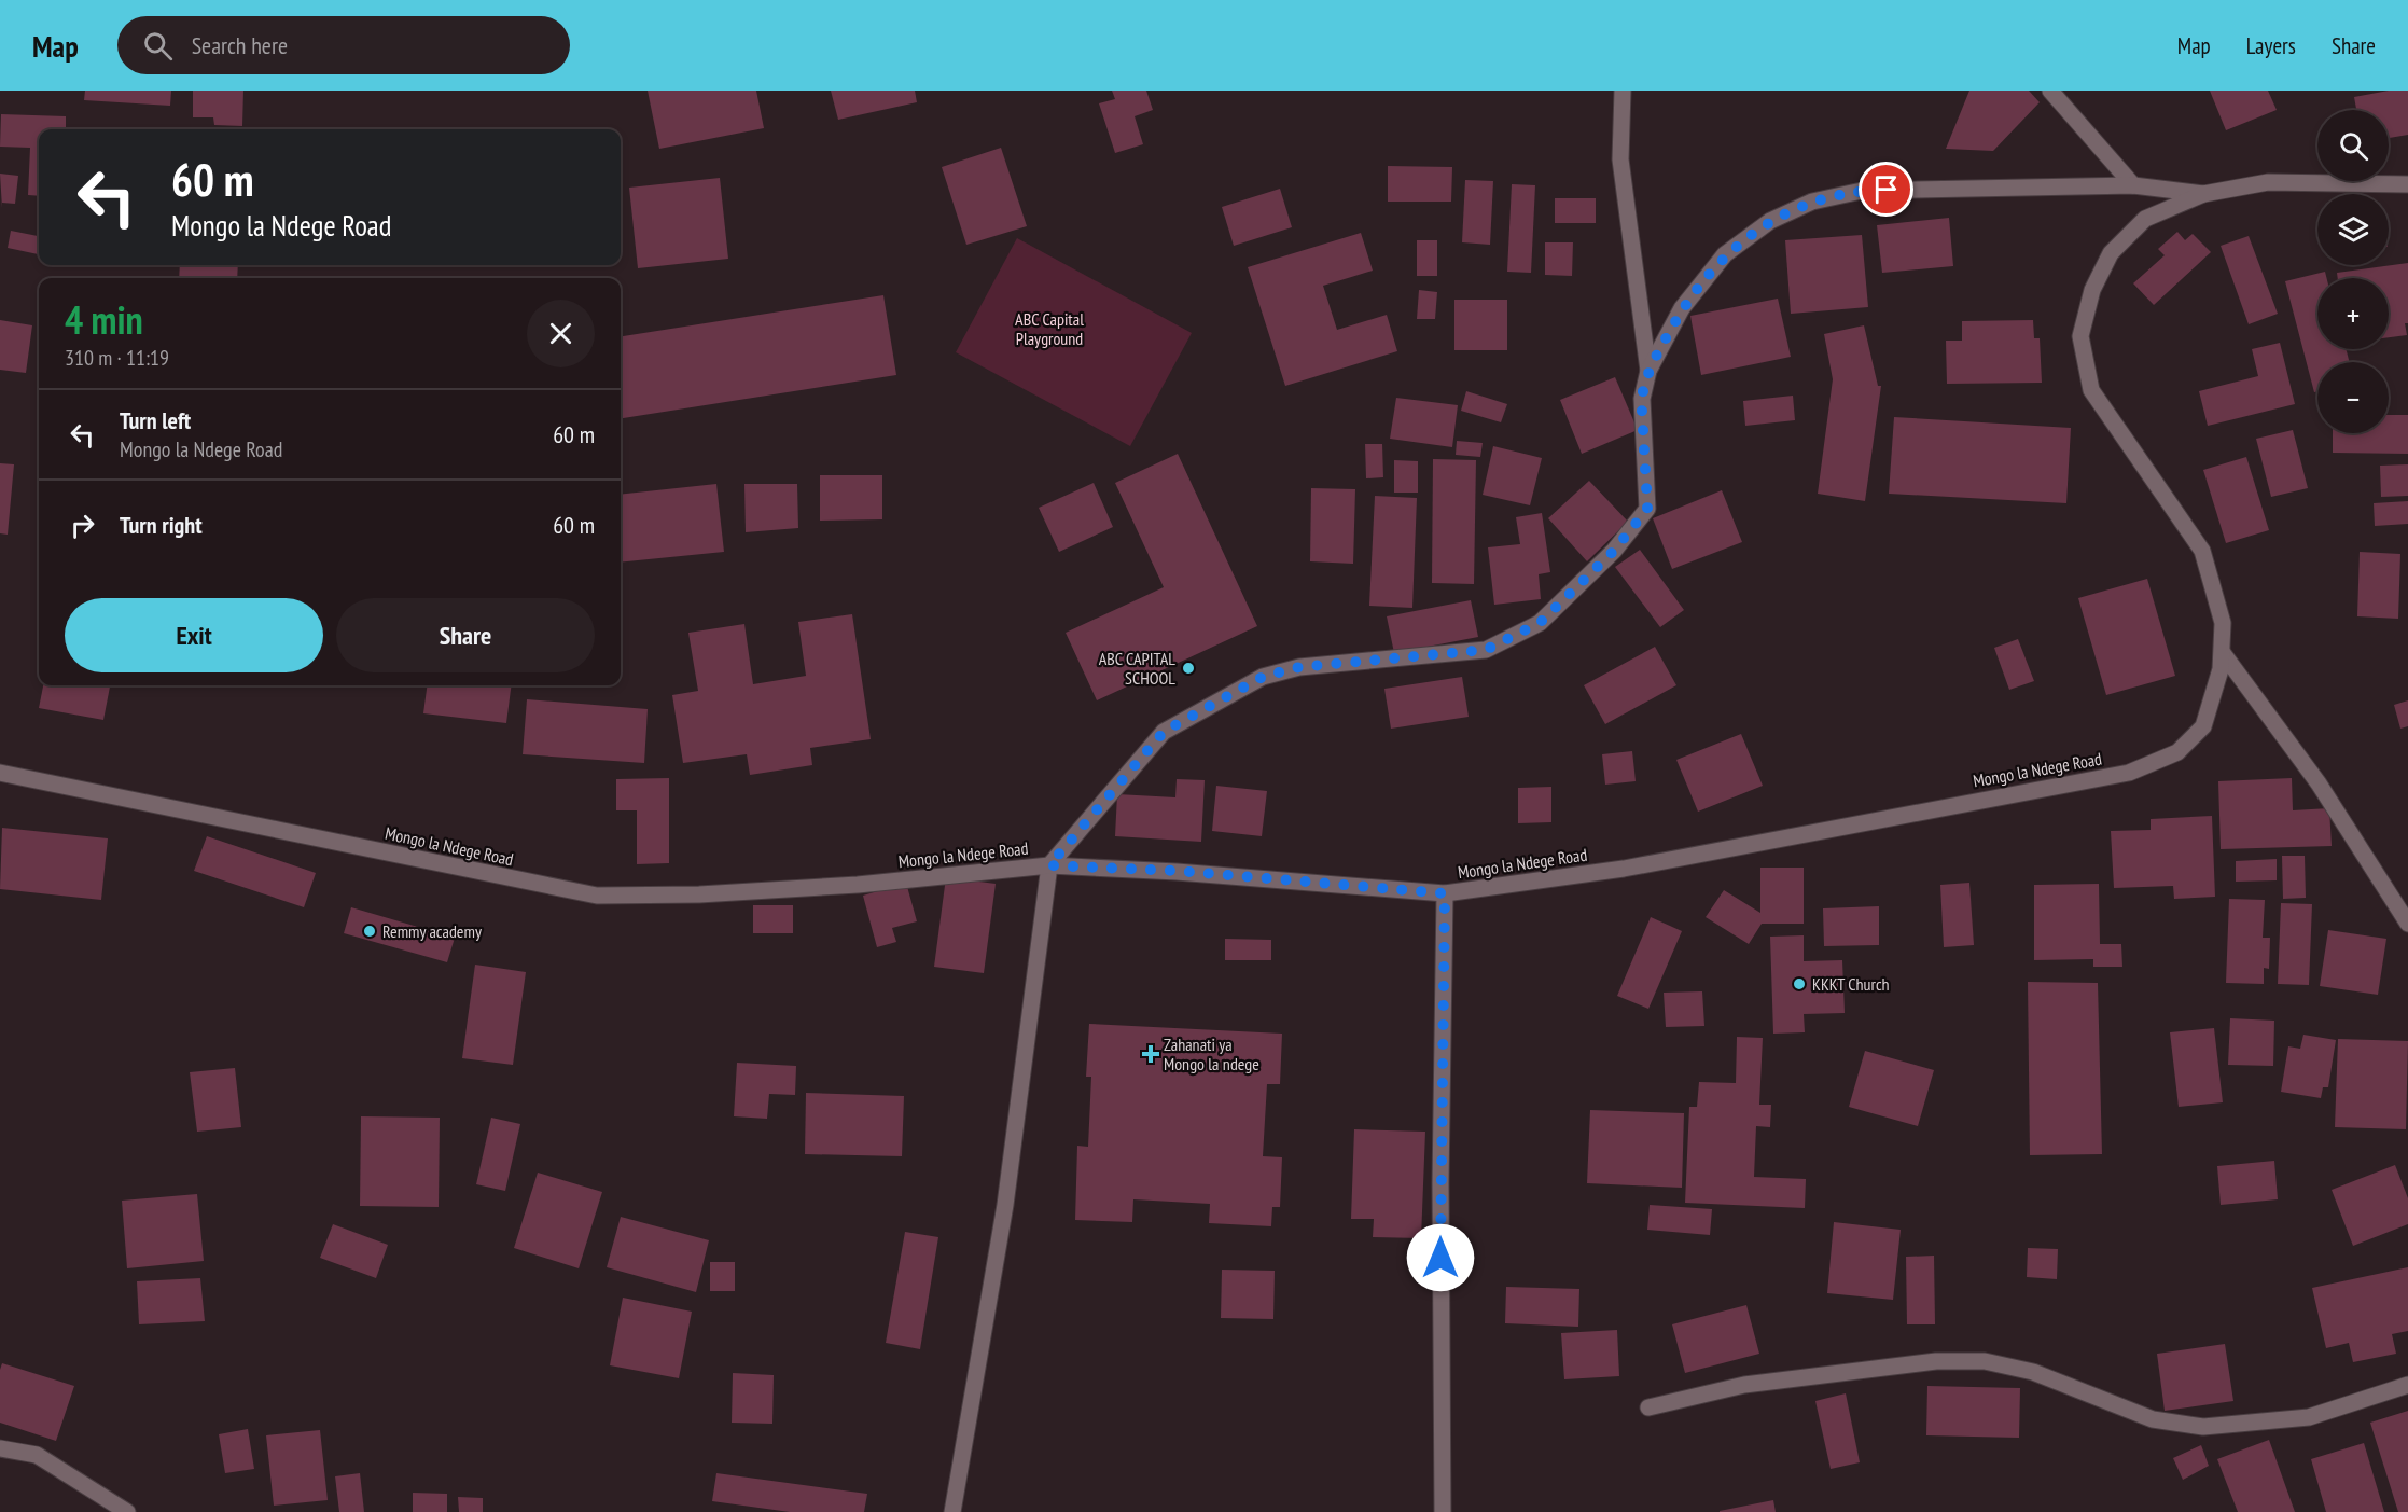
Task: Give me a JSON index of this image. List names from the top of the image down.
{
  "streets": {
    "street": ["Mongo la Ndege Road"]
  },
  "parks": ["ABC Capital Playground"],
  "places": {
    "other": ["ABC CAPITAL SCHOOL", "Remmy academy", "KKKT Church"],
    "health": ["Zahanati ya Mongo la ndege"]
  },
  "page": {
    "header": "Map",
    "search": "Search here",
    "nav": ["Map", "Layers", "Share"],
    "map_buttons": ["+", "−"],
    "turn": ["60 m", "Mongo la Ndege Road"],
    "heading": ["4 min", "310 m · 11:19"],
    "list": [
      {
        "name": "Turn left",
        "note": "Mongo la Ndege Road",
        "value": "60 m"
      },
      {
        "name": "Turn right",
        "value": "60 m"
      }
    ],
    "buttons": ["Exit", "Share"]
  }
}
